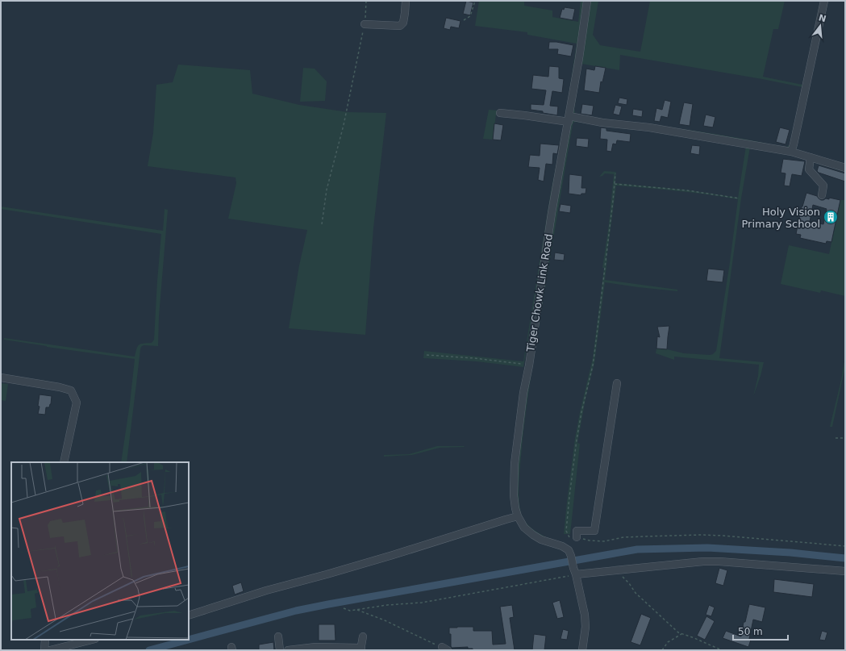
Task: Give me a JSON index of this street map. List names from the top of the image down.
{
  "streets": {
    "street": ["Tiger Chowk Link Road"]
  },
  "places": {
    "building": ["Holy Vision Primary School"]
  },
  "scale_bar": "50 m",
  "north": "top"
}
